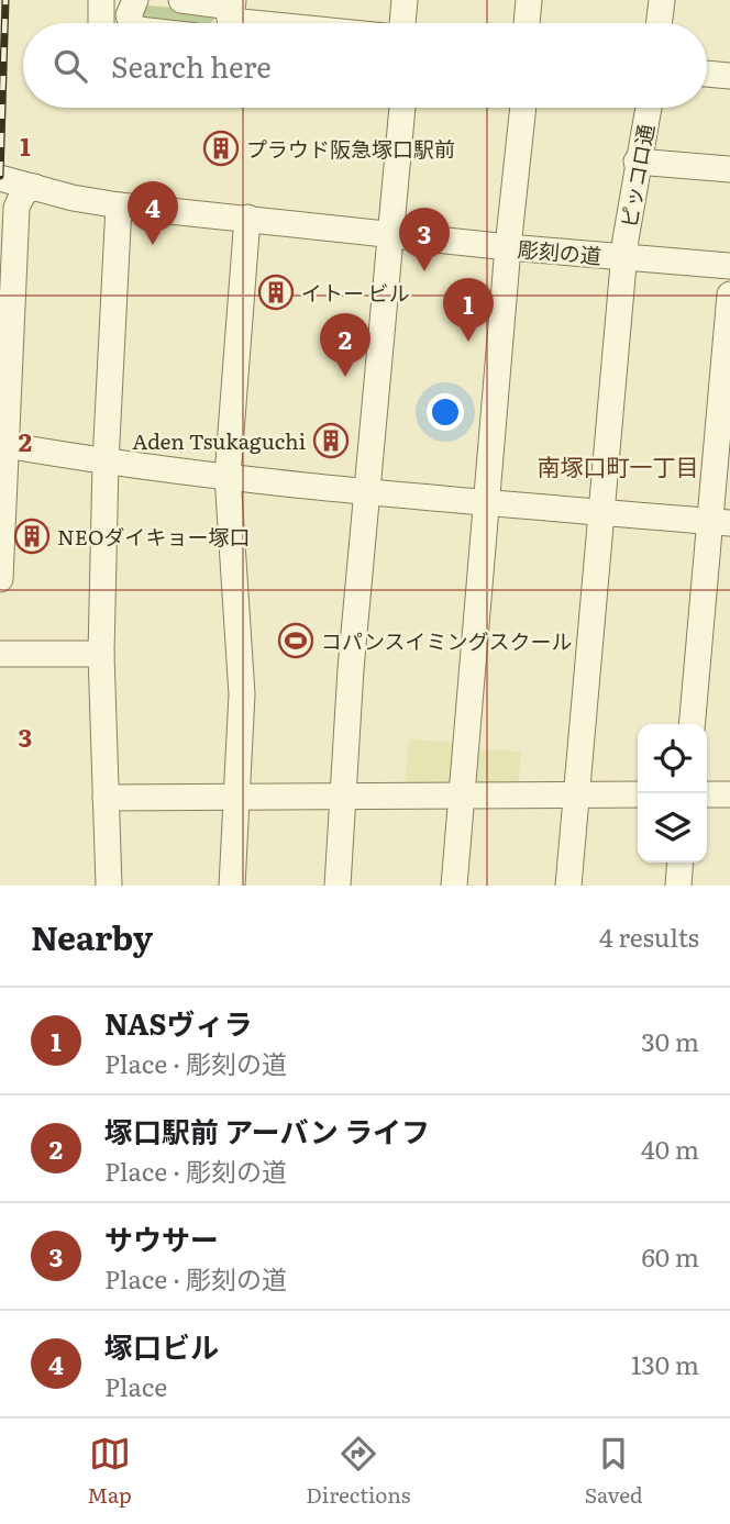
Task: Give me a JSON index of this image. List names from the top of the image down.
{
  "streets": {
    "street": ["ピッコロ通", "彫刻の道"]
  },
  "crossings": [
    ["ピッコロ通", "彫刻の道"]
  ],
  "districts": ["南塚口町一丁目"],
  "places": {
    "building": [
      "プラウド阪急塚口駅前",
      "イトー ビル",
      "Aden Tsukaguchi",
      "NEOダイキョー塚口"
    ],
    "sports": ["コパンスイミングスクール"]
  },
  "page": {
    "search": "Search here",
    "pins": [
      "4",
      "3",
      "1",
      "2"
    ],
    "heading": ["Nearby", "4 results"],
    "list": [
      {
        "mark": "1",
        "name": "NASヴィラ",
        "note": "Place · 彫刻の道",
        "value": "30 m"
      },
      {
        "mark": "2",
        "name": "塚口駅前 アーバン ライフ",
        "note": "Place · 彫刻の道",
        "value": "40 m"
      },
      {
        "mark": "3",
        "name": "サウサー",
        "note": "Place · 彫刻の道",
        "value": "60 m"
      },
      {
        "mark": "4",
        "name": "塚口ビル",
        "note": "Place",
        "value": "130 m"
      }
    ],
    "nav": ["Map", "Directions", "Saved"]
  },
  "grid": {
    "rows": ["1", "2", "3"]
  }
}
